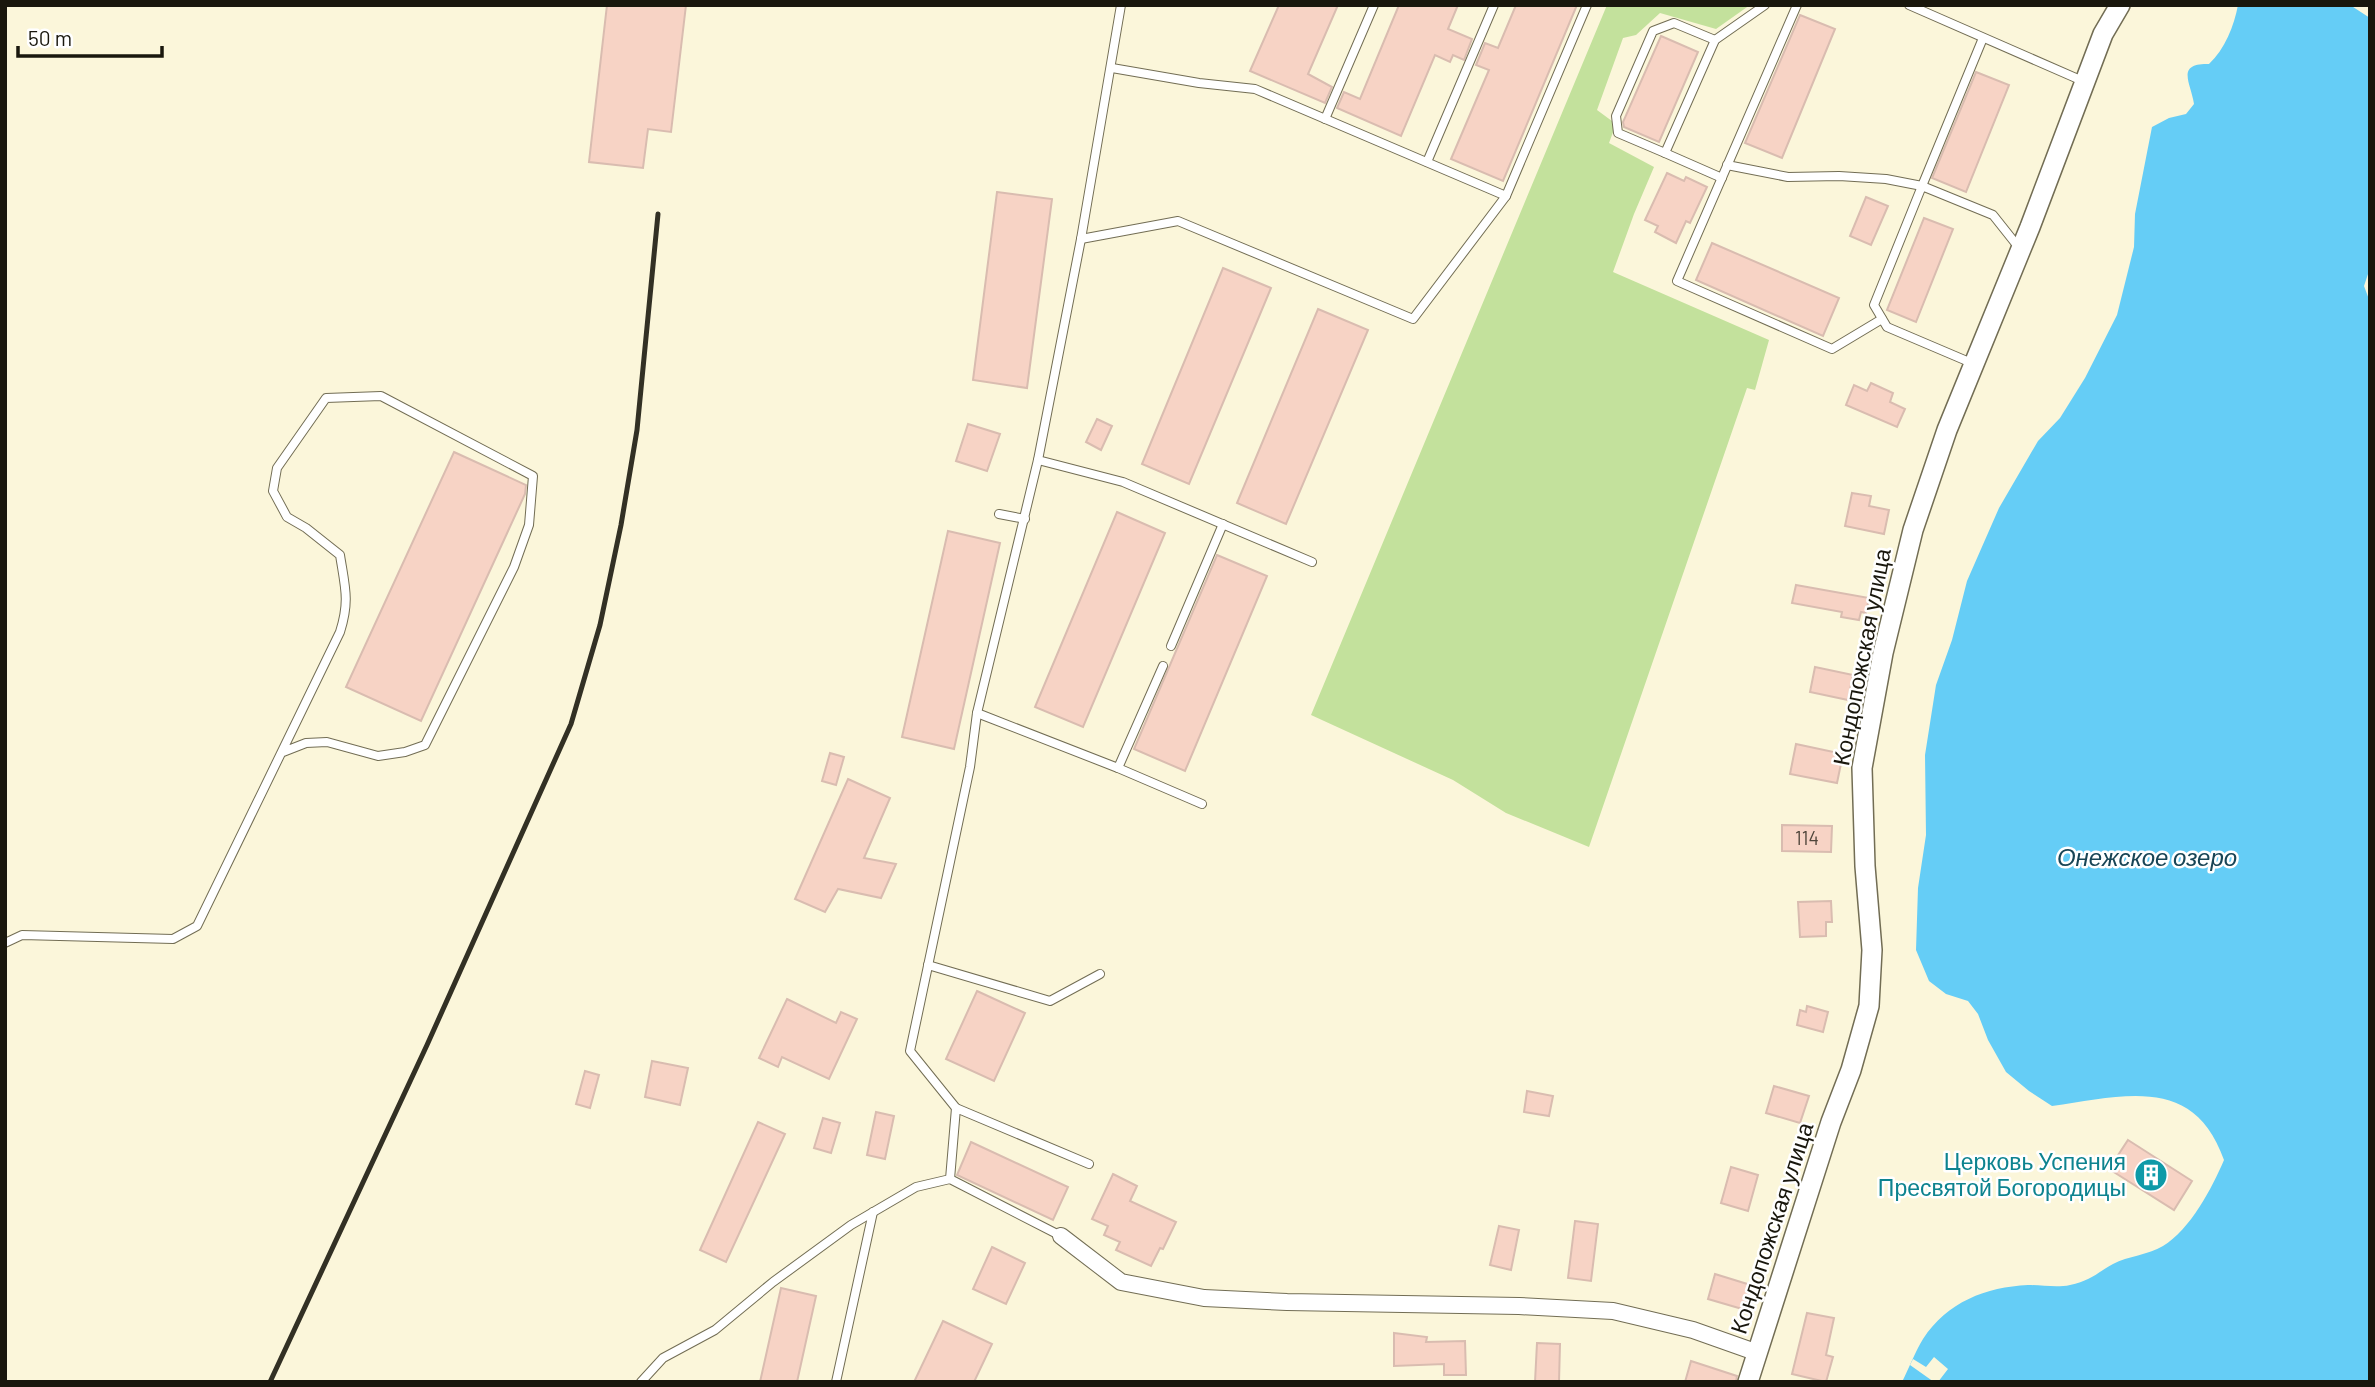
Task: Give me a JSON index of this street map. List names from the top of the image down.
{
  "streets": {
    "street": ["Кондопожская улица"]
  },
  "water": ["Онежское озеро"],
  "places": {
    "building": ["Церковь Успения Пресвятой Богородицы"]
  },
  "house_numbers": ["114"],
  "scale_bar": "50 m"
}
